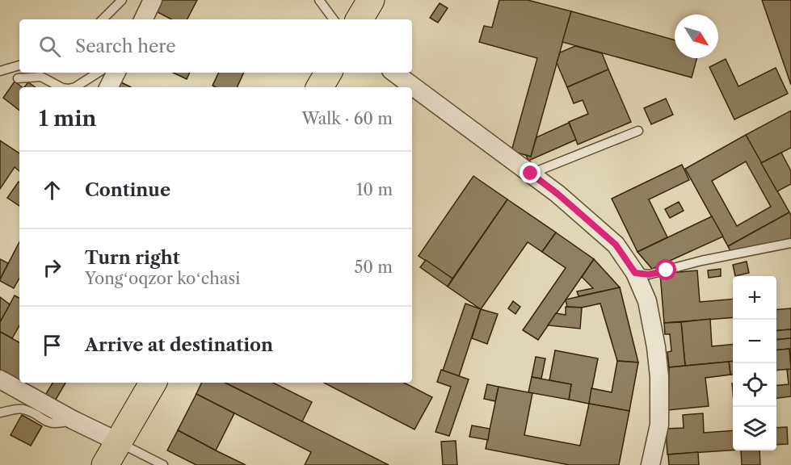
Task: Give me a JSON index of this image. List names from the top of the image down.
{
  "north": "bottom right",
  "page": {
    "search": "Search here",
    "heading": ["1 min", "Walk · 60 m"],
    "list": [
      ["Continue", "10 m"],
      ["Turn right", "Yongʻoqzor koʻchasi", "50 m"],
      "Arrive at destination"
    ],
    "map_buttons": ["+", "−"]
  }
}
